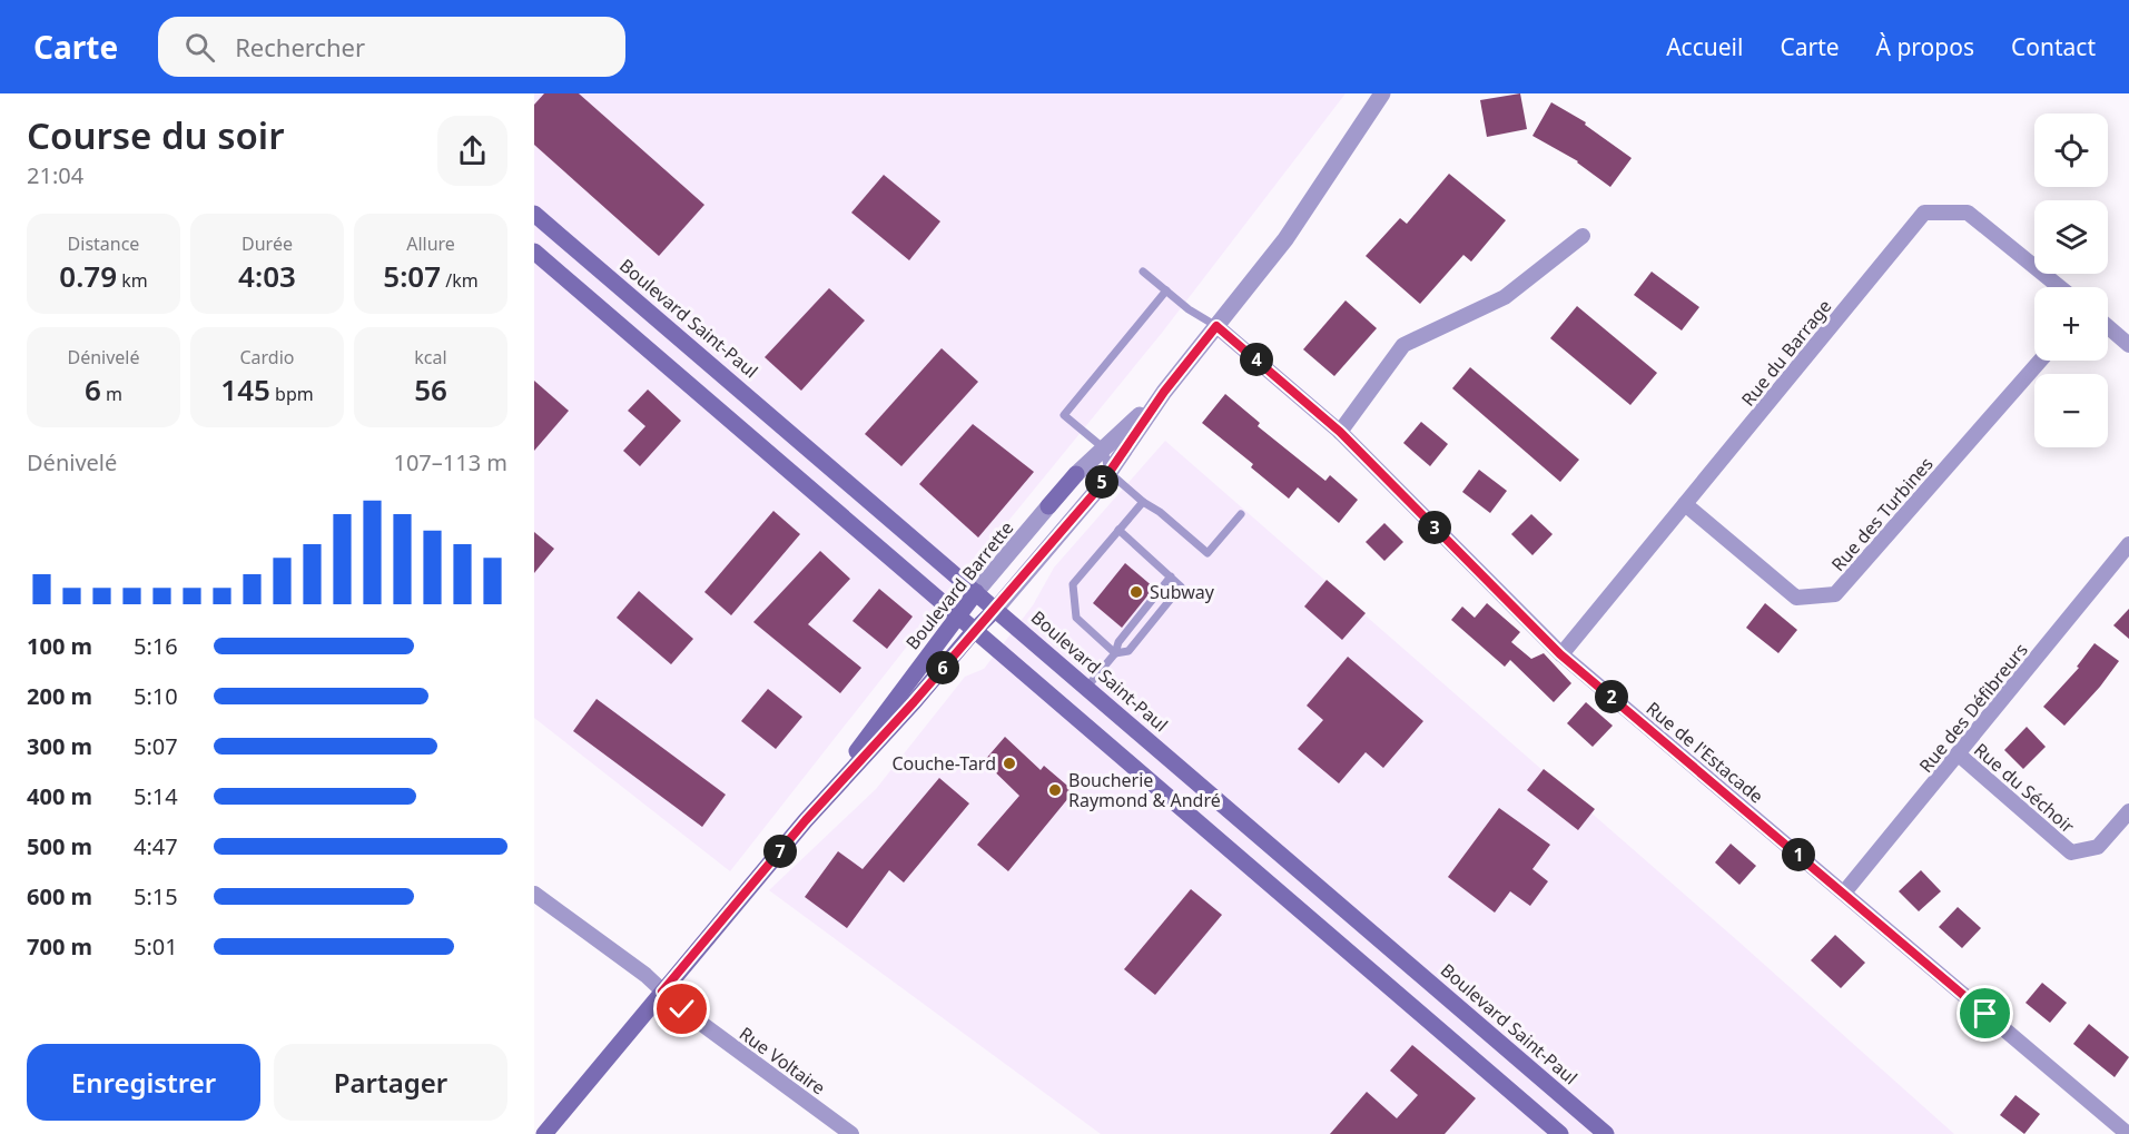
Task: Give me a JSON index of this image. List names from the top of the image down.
{
  "streets": {
    "main road": ["Boulevard Saint-Paul", "Boulevard Barrette"],
    "street": [
      "Rue du Barrage",
      "Rue des Turbines",
      "Rue des Défibreurs",
      "Rue de l'Estacade",
      "Rue du Séchoir",
      "Rue Voltaire"
    ]
  },
  "crossings": [
    ["Boulevard Saint-Paul", "Boulevard Barrette"],
    ["Rue du Barrage", "Rue des Turbines"],
    ["Rue du Barrage", "Rue de l'Estacade"],
    ["Boulevard Barrette", "Rue de l'Estacade"],
    ["Boulevard Barrette", "Rue Voltaire"],
    ["Rue des Défibreurs", "Rue de l'Estacade"],
    ["Rue des Défibreurs", "Rue du Séchoir"]
  ],
  "places": ["Subway", "Couche-Tard", "Boucherie Raymond & André"],
  "page": {
    "header": "Carte",
    "search": "Rechercher",
    "nav": [
      "Accueil",
      "Carte",
      "À propos",
      "Contact"
    ],
    "heading": ["Course du soir", "21:04"],
    "map_buttons": ["+", "−"],
    "stats": [
      ["Distance", "0.79 km"],
      ["Durée", "4:03"],
      ["Allure", "5:07 /km"],
      ["Dénivelé", "6 m"],
      ["Cardio", "145 bpm"],
      ["kcal", "56"]
    ],
    "pins": [
      "4",
      "5",
      "3",
      "6",
      "2",
      "7",
      "1"
    ],
    "chart": ["Dénivelé", "107–113 m"],
    "list": [
      {
        "name": "100 m",
        "note": "5:16"
      },
      {
        "name": "200 m",
        "note": "5:10"
      },
      {
        "name": "300 m",
        "note": "5:07"
      },
      {
        "name": "400 m",
        "note": "5:14"
      },
      {
        "name": "500 m",
        "note": "4:47"
      },
      {
        "name": "600 m",
        "note": "5:15"
      },
      {
        "name": "700 m",
        "note": "5:01"
      }
    ],
    "buttons": ["Enregistrer", "Partager"]
  }
}
